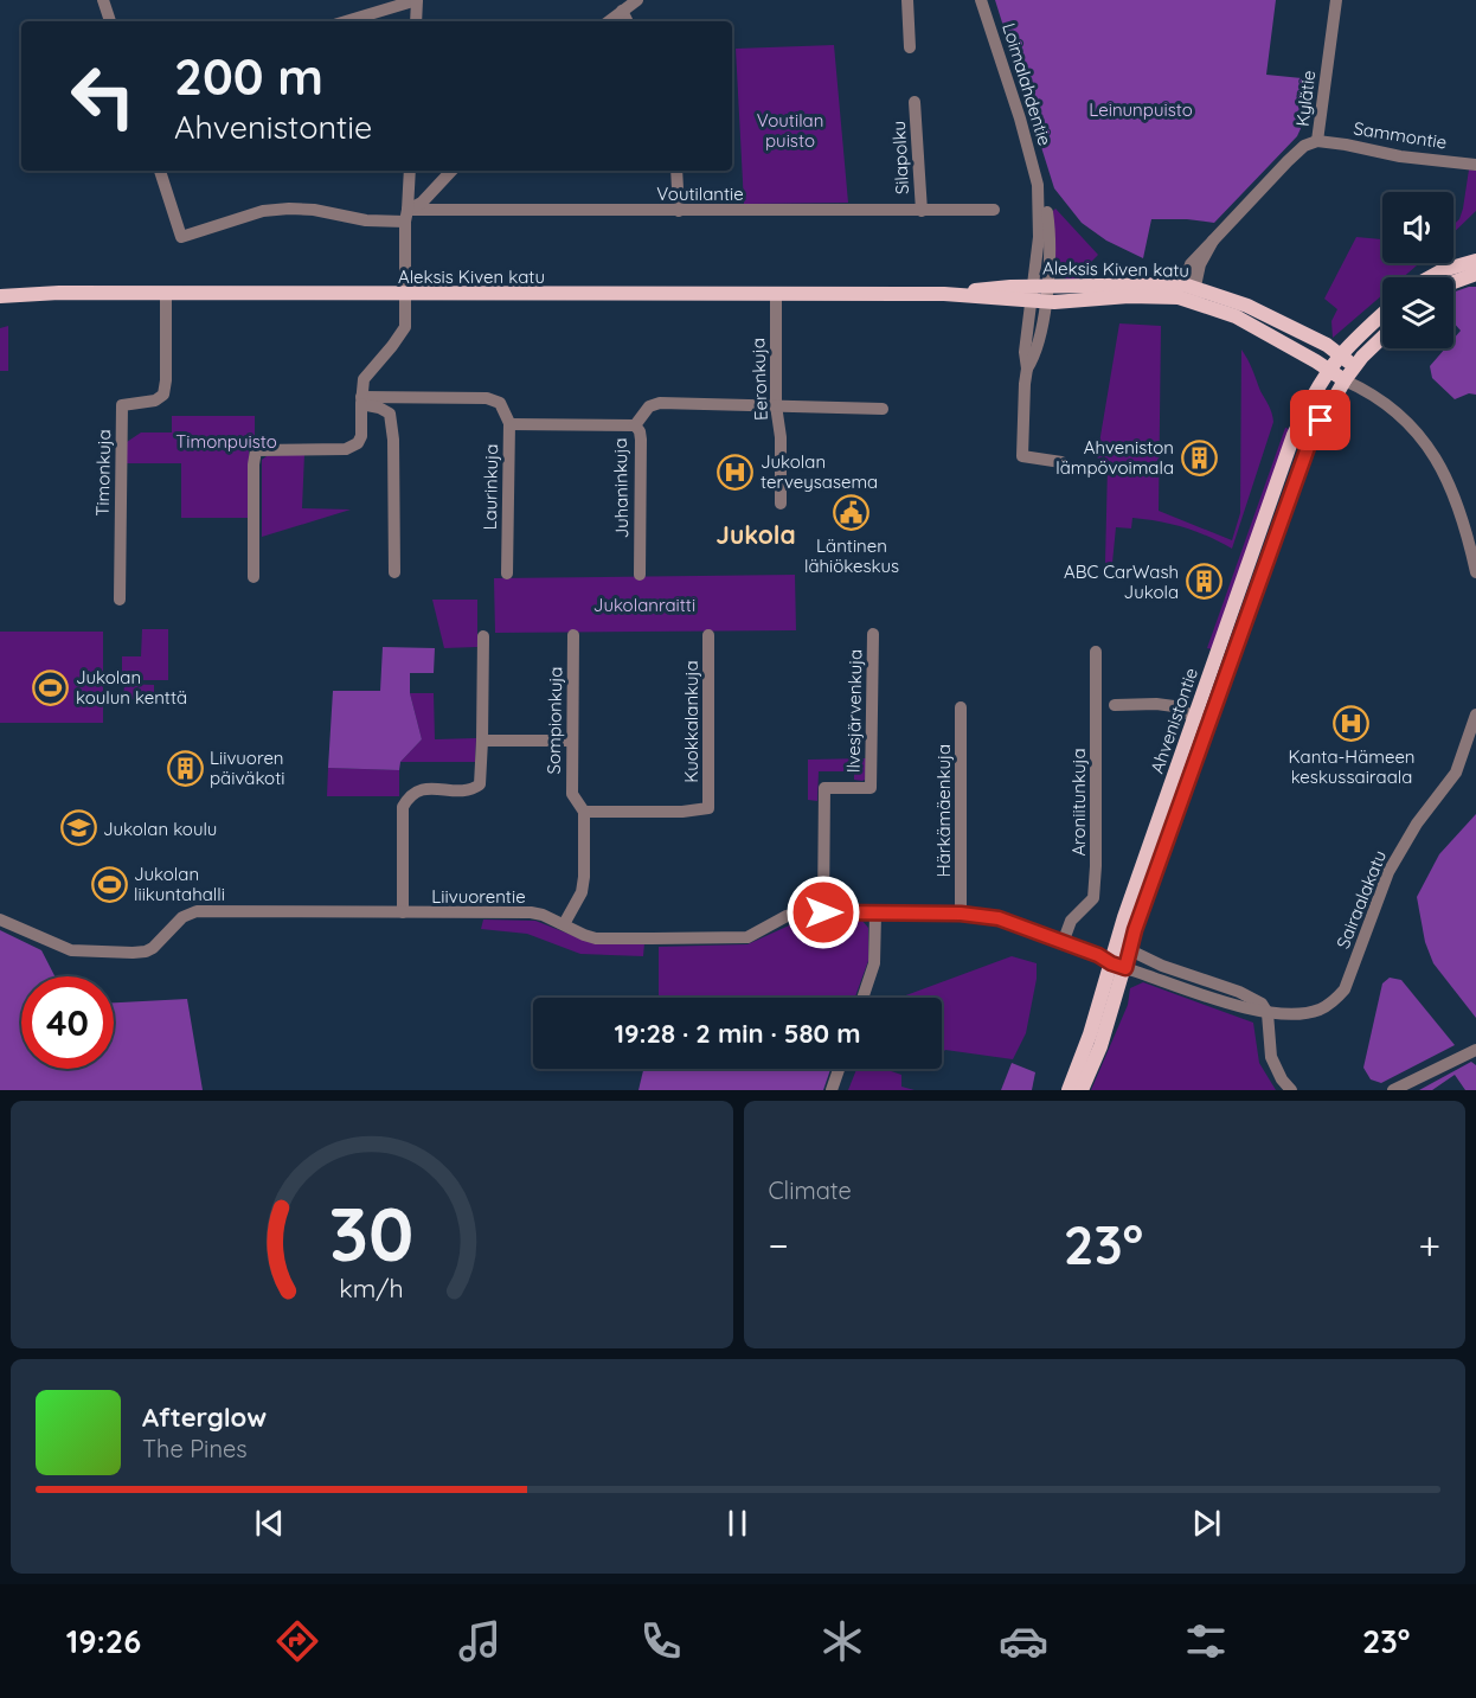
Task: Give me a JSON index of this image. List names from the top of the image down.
{
  "streets": {
    "main road": ["Aleksis Kiven katu", "Ahvenistontie"],
    "street": [
      "Loimalahdentie",
      "Kylätie",
      "Sammontie",
      "Silapolku",
      "Voutilantie",
      "Eeronkuja",
      "Timonkuja",
      "Laurinkuja",
      "Juhaninkuja",
      "Ilvesjärvenkuja",
      "Sompionkuja",
      "Kuokkalankuja",
      "Aroniitunkuja",
      "Härkämäenkuja",
      "Liivuorentie",
      "Sairaalakatu"
    ]
  },
  "crossings": [
    ["Loimalahdentie", "Aleksis Kiven katu"],
    ["Kylätie", "Sammontie"],
    ["Kylätie", "Aleksis Kiven katu"],
    ["Silapolku", "Voutilantie"],
    ["Aleksis Kiven katu", "Eeronkuja"],
    ["Aleksis Kiven katu", "Timonkuja"],
    ["Aleksis Kiven katu", "Ahvenistontie"],
    ["Eeronkuja", "Juhaninkuja"],
    ["Ilvesjärvenkuja", "Liivuorentie"],
    ["Sompionkuja", "Kuokkalankuja"],
    ["Sompionkuja", "Liivuorentie"],
    ["Ahvenistontie", "Liivuorentie"],
    ["Ahvenistontie", "Sairaalakatu"],
    ["Aroniitunkuja", "Liivuorentie"],
    ["Härkämäenkuja", "Liivuorentie"],
    ["Liivuorentie", "Sairaalakatu"]
  ],
  "districts": ["Jukola"],
  "parks": [
    "Leinunpuisto",
    "Voutilan puisto",
    "Timonpuisto",
    "Jukolanraitti"
  ],
  "places": {
    "building": ["Ahveniston lämpövoimala", "ABC CarWash Jukola", "Liivuoren päiväkoti"],
    "hospital": ["Jukolan terveysasema", "Kanta-Hämeen keskussairaala"],
    "public building": ["Läntinen lähiökeskus"],
    "sports": ["Jukolan koulun kenttä", "Jukolan liikuntahalli"],
    "school or university": ["Jukolan koulu"]
  },
  "page": {
    "turn": ["200 m", "Ahvenistontie"],
    "limit": "40",
    "trip": "19:28 · 2 min · 580 m",
    "tile": "Climate",
    "heat": ["−", "23°", "+"],
    "song": ["Afterglow", "The Pines"],
    "tabs": ["19:26", "23°"],
    "gauge": ["30", "km/h"]
  }
}
